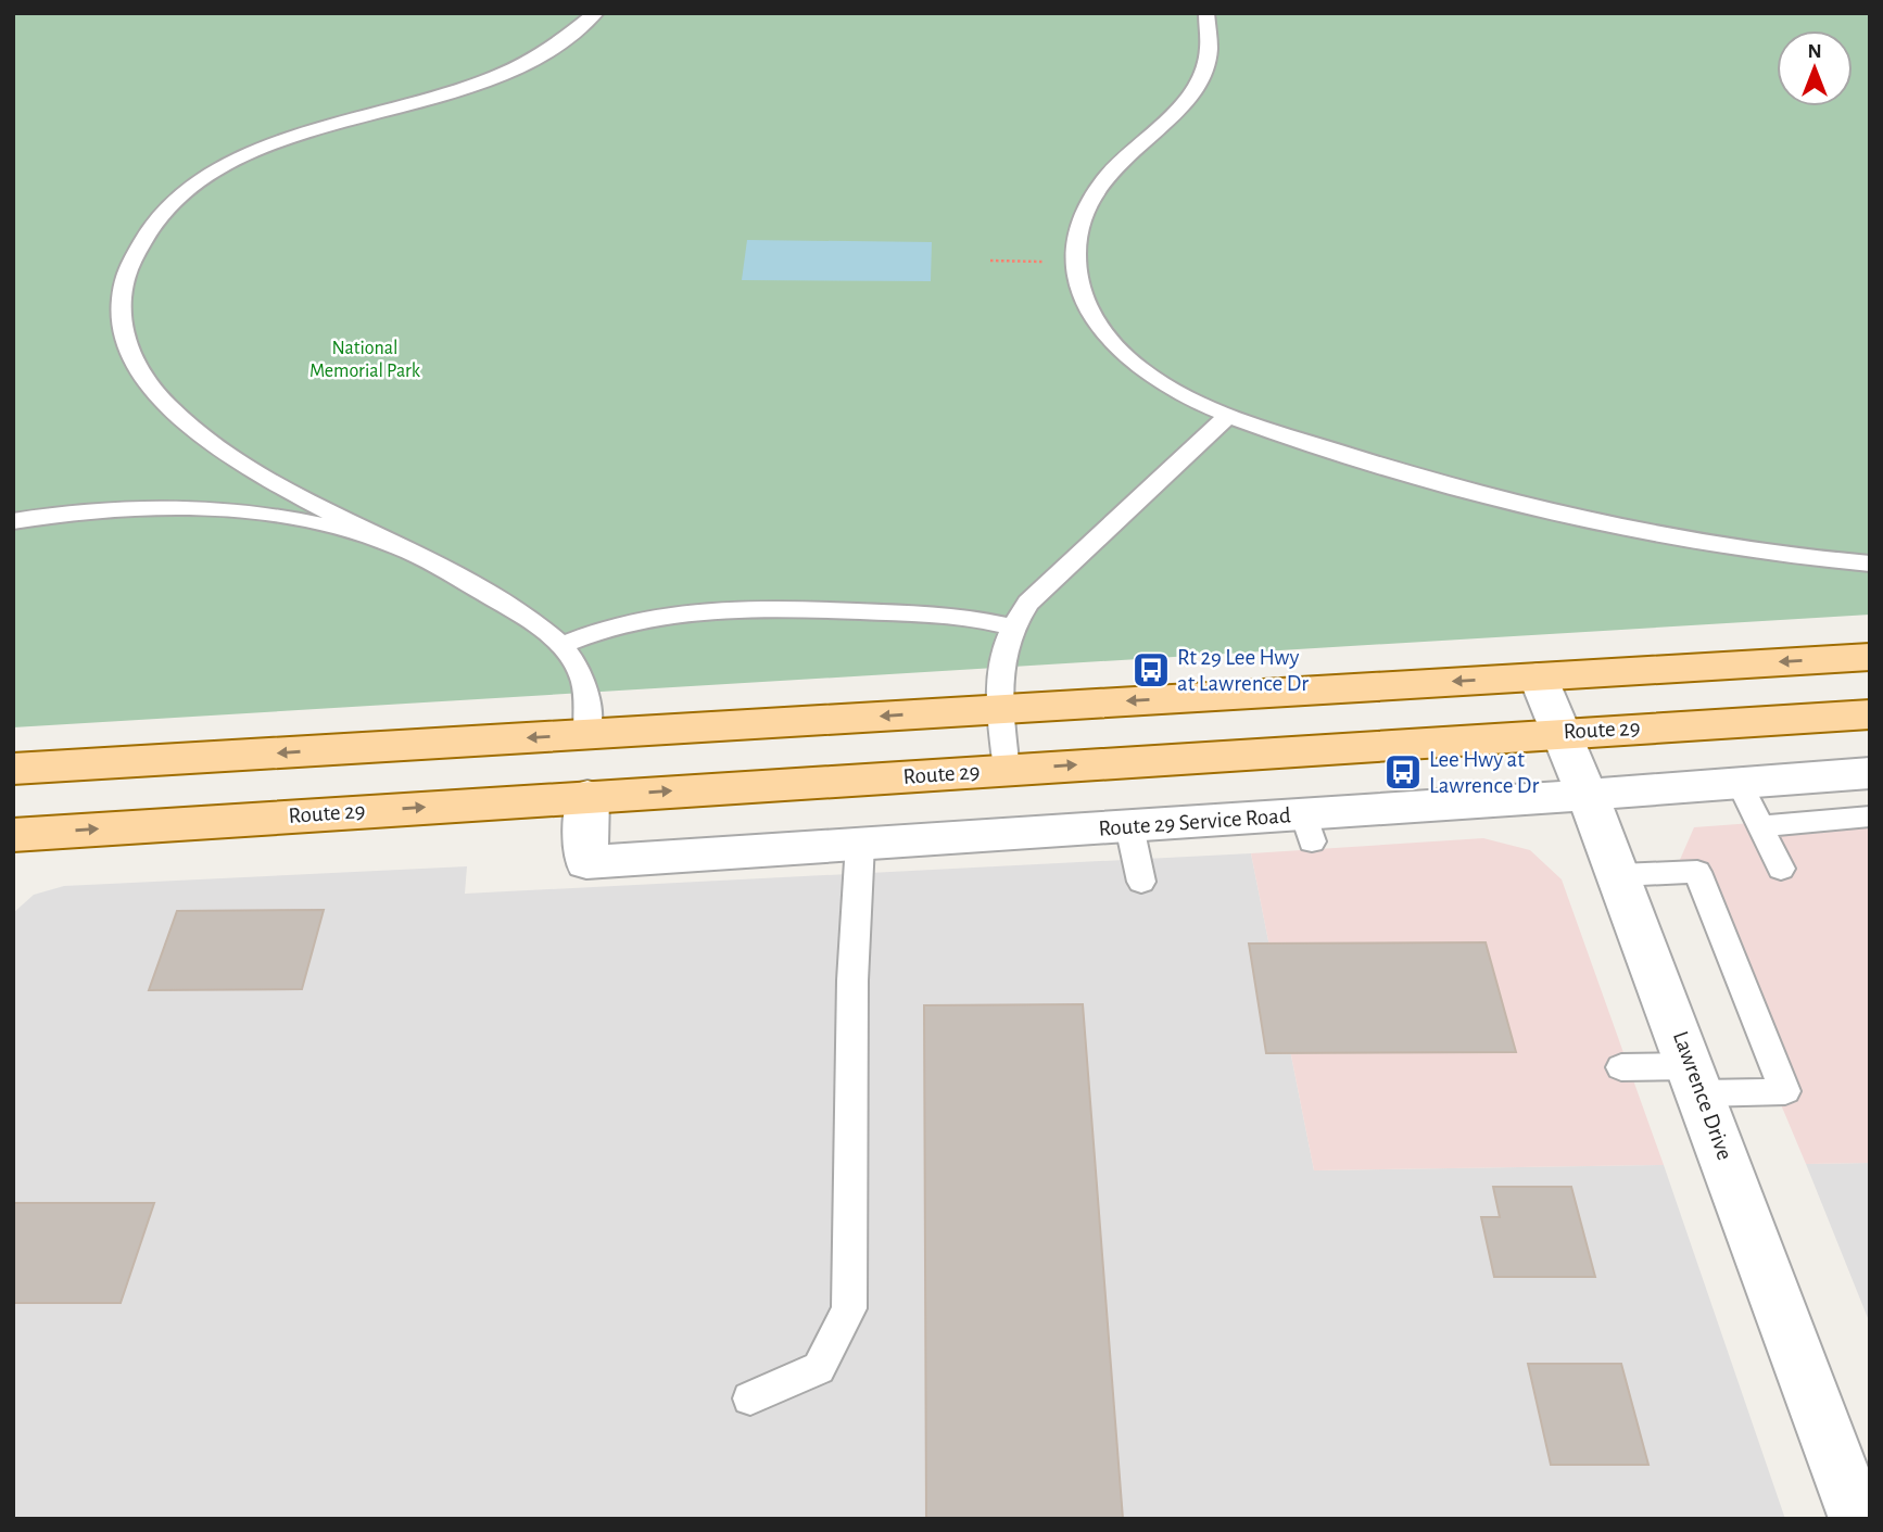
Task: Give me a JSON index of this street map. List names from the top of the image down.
{
  "streets": {
    "main road": ["Route 29"],
    "street": ["Route 29 Service Road", "Lawrence Drive"]
  },
  "crossings": [
    ["Route 29", "Route 29 Service Road"],
    ["Route 29", "Lawrence Drive"],
    ["Route 29 Service Road", "Lawrence Drive"]
  ],
  "parks": ["National Memorial Park"],
  "places": {
    "bus stop": ["Rt 29 Lee Hwy at Lawrence Dr", "Lee Hwy at Lawrence Dr"]
  },
  "north": "top"
}
